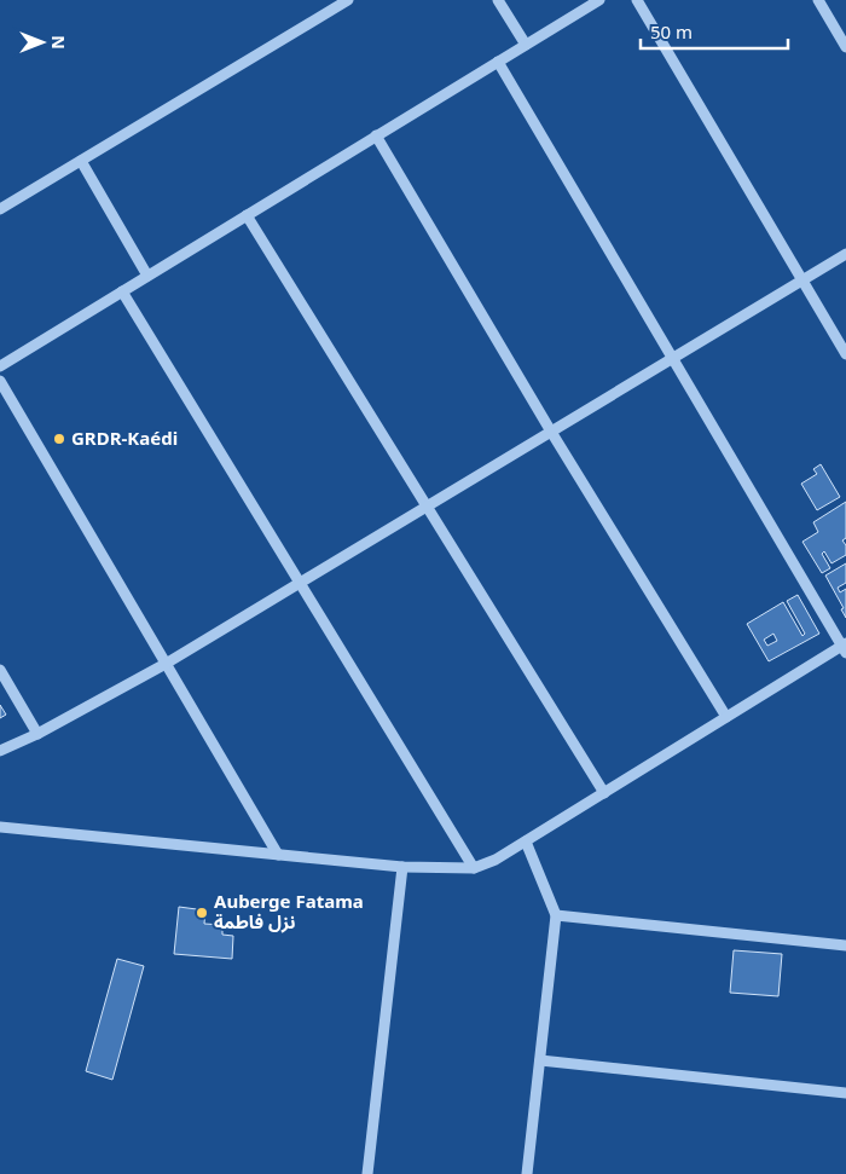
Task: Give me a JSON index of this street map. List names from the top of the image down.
{
  "places": ["GRDR-Kaédi", "Auberge Fatama نزل فاطمة"],
  "scale_bar": "50 m",
  "north": "right"
}
